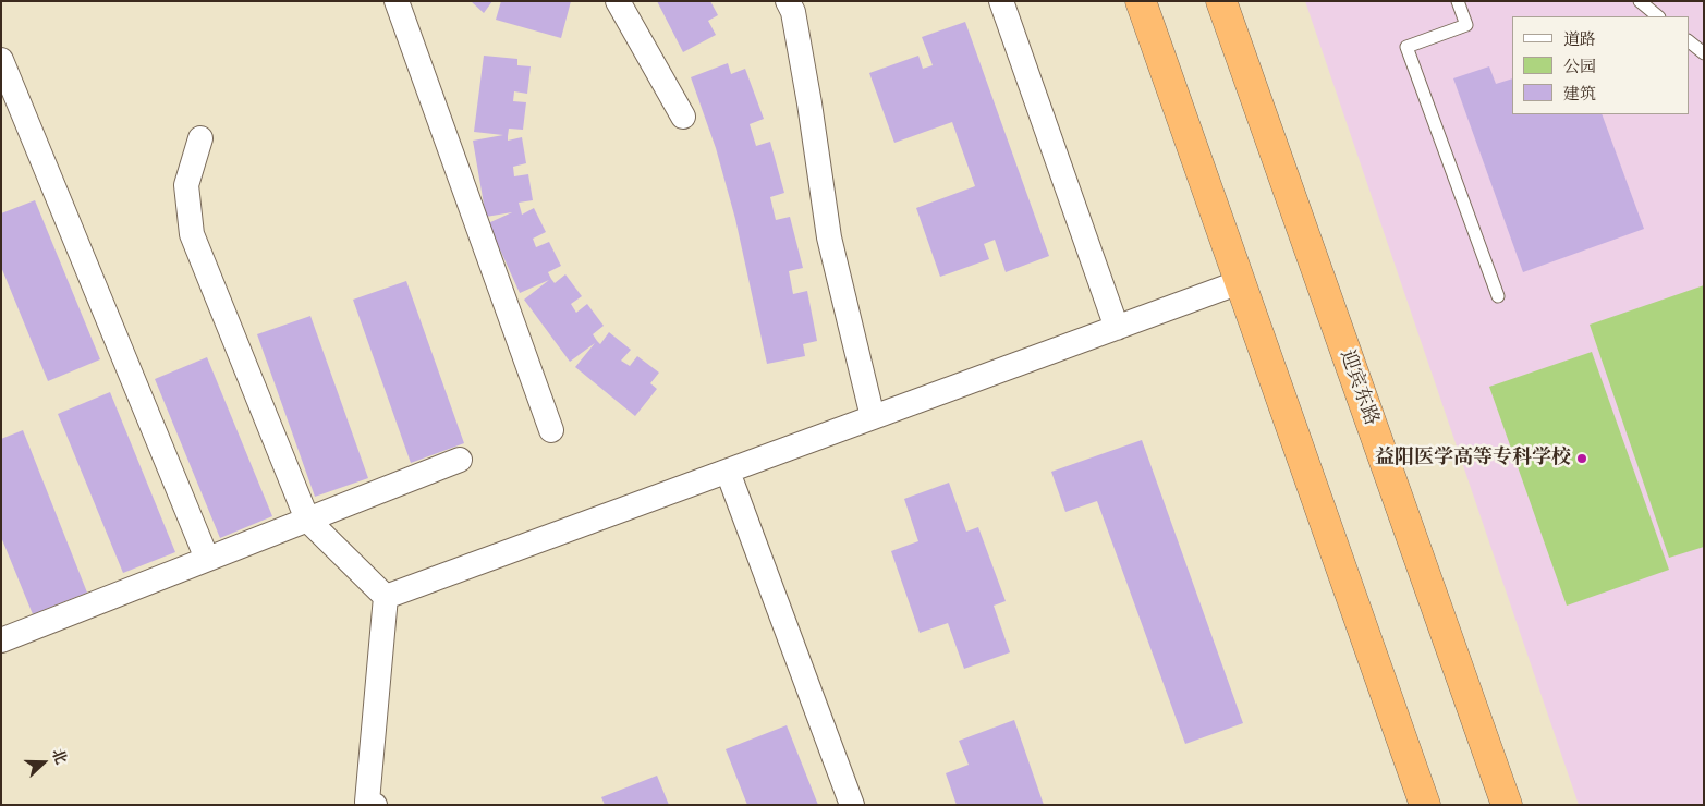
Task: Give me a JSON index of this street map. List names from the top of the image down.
{
  "streets": {
    "highway": ["迎宾东路"]
  },
  "places": ["益阳医学高等专科学校"],
  "legend": ["道路", "公园", "建筑"],
  "north": "right"
}
